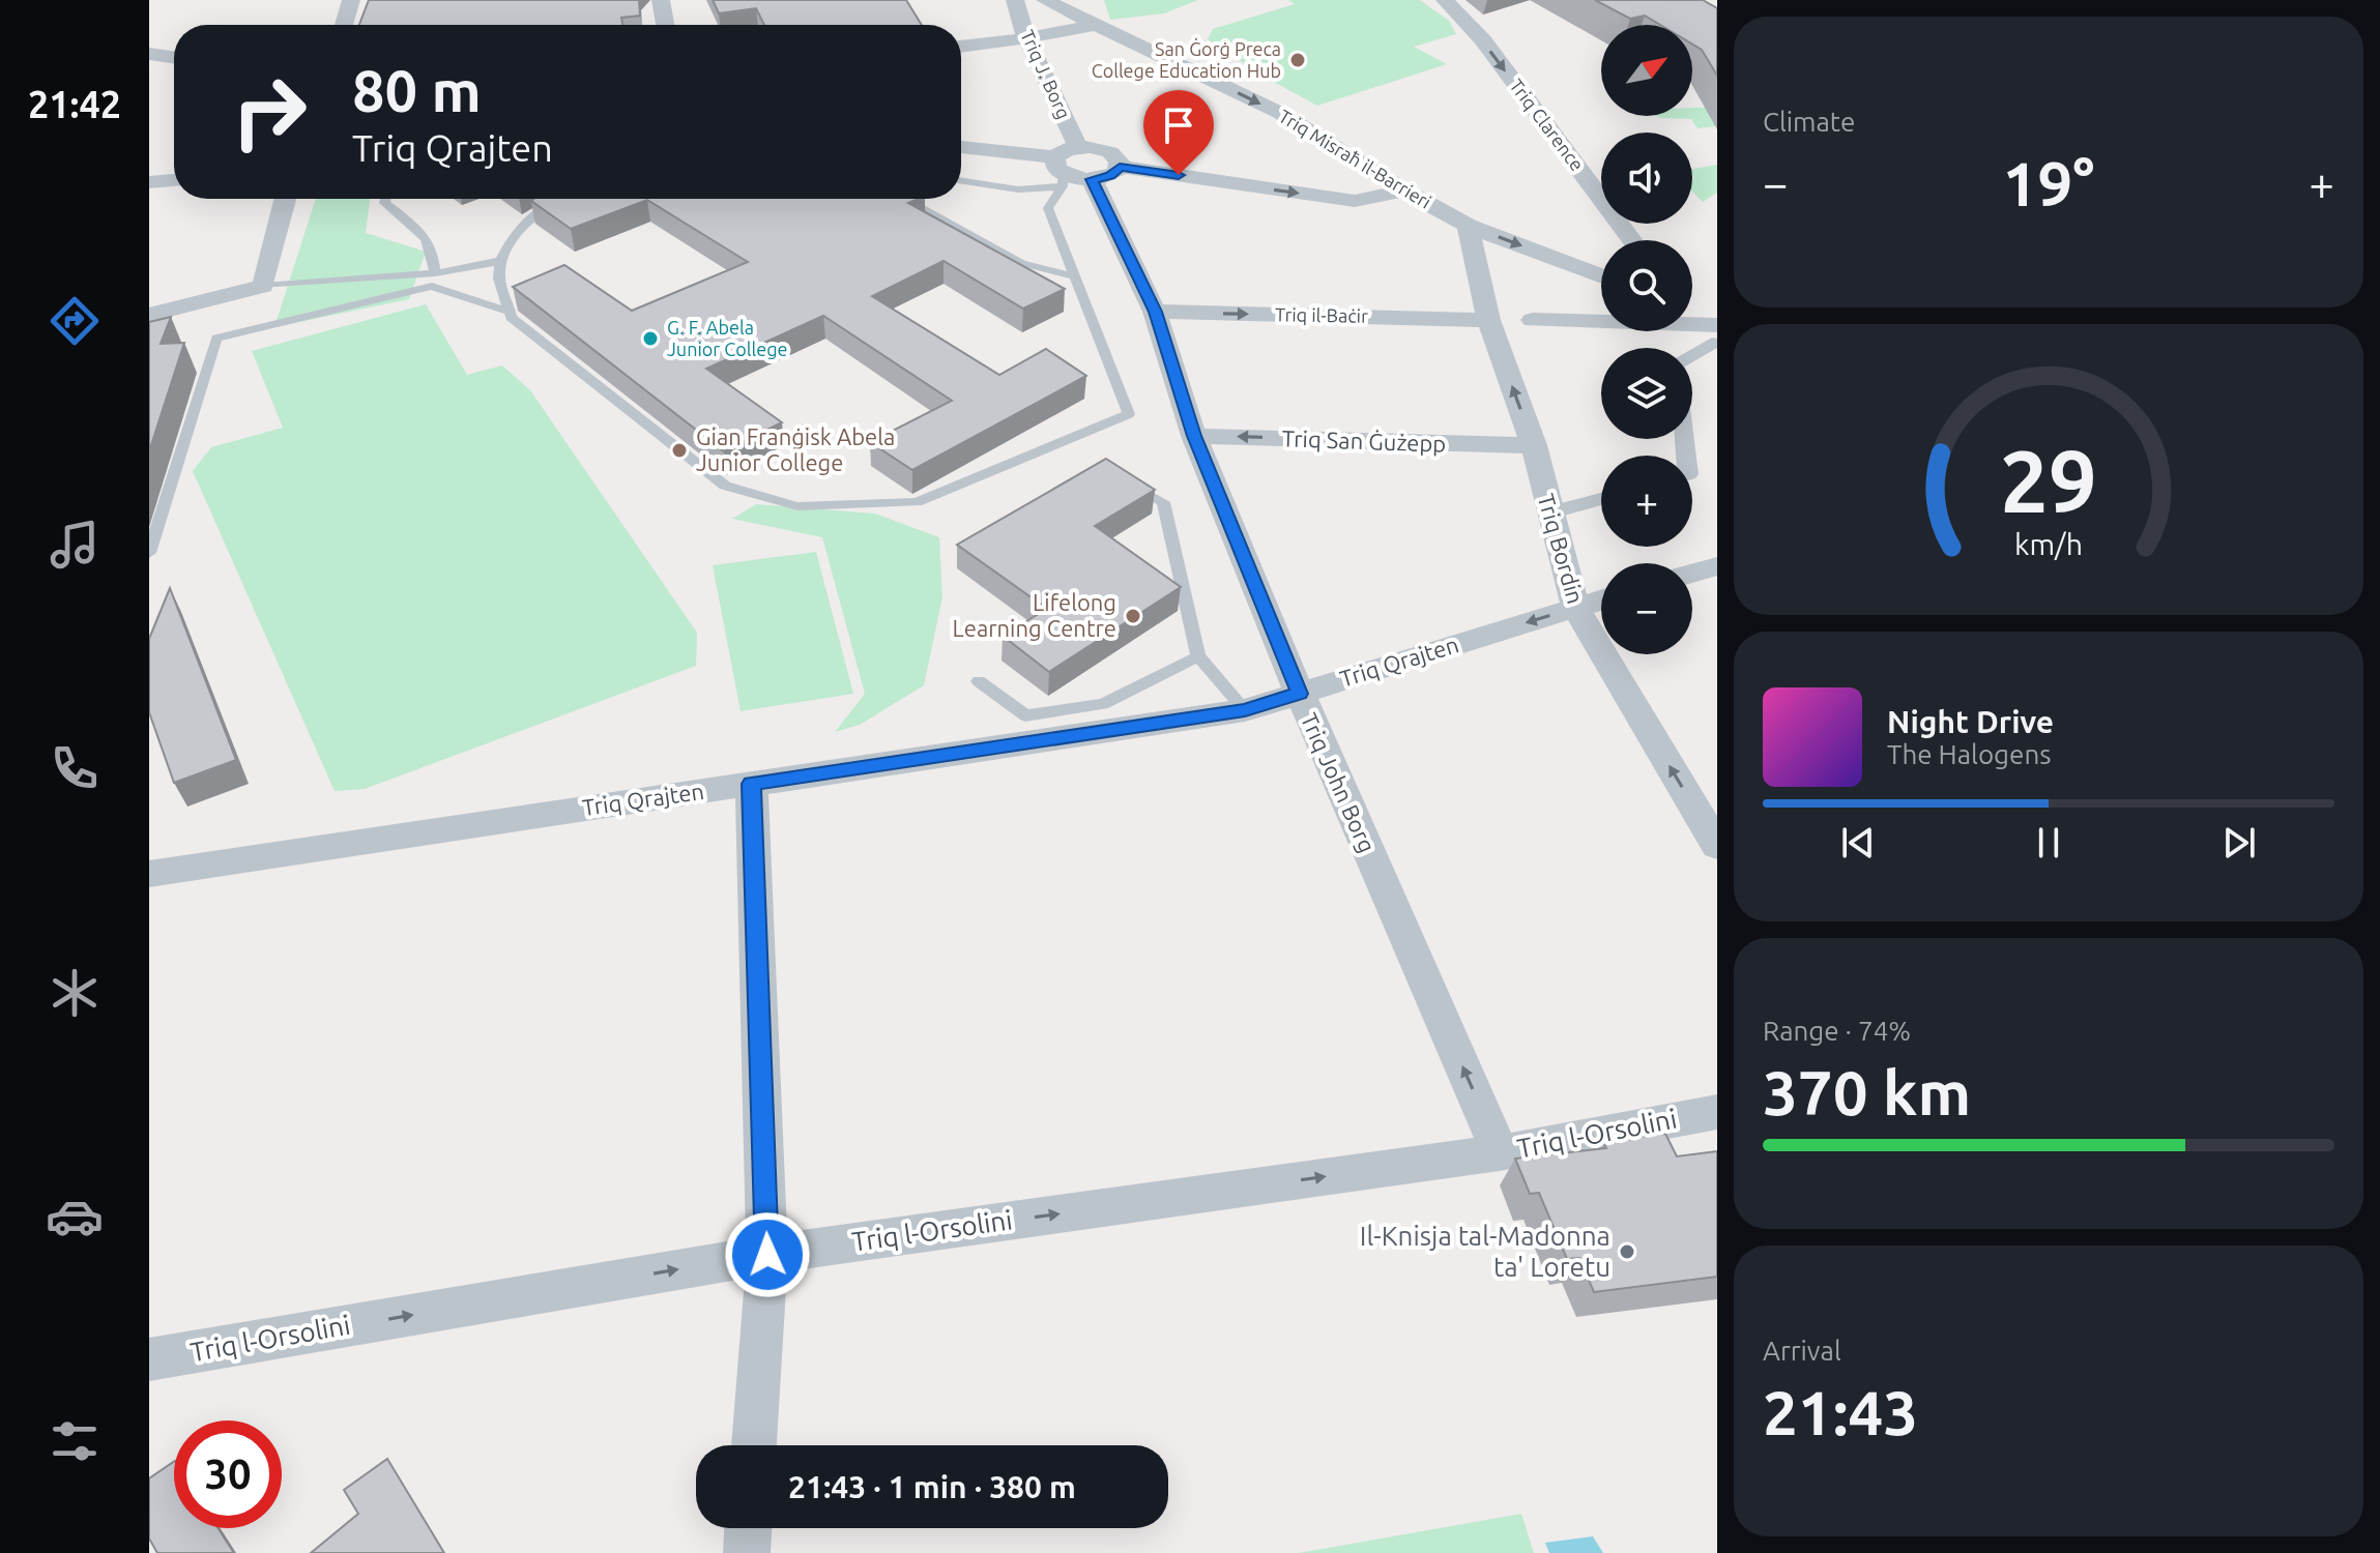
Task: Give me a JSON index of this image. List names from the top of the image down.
{
  "streets": {
    "street": [
      "Triq J. Borg",
      "Triq Clarence",
      "Triq Misraħ il-Barrieri",
      "Triq il-Baċir",
      "Triq San Ġużepp",
      "Triq Bordin",
      "Triq Qrajten",
      "Triq John Borg",
      "Triq l-Orsolini"
    ]
  },
  "crossings": [
    ["Triq Misraħ il-Barrieri", "Triq Bordin"],
    ["Triq il-Baċir", "Triq Bordin"],
    ["Triq il-Baċir", "Triq John Borg"],
    ["Triq San Ġużepp", "Triq Bordin"],
    ["Triq San Ġużepp", "Triq John Borg"],
    ["Triq Bordin", "Triq Qrajten"],
    ["Triq Qrajten", "Triq John Borg"],
    ["Triq John Borg", "Triq l-Orsolini"]
  ],
  "one_way": [
    "Triq Clarence",
    "Triq Bordin",
    "Triq John Borg",
    "Triq l-Orsolini"
  ],
  "places": [
    "San Ġorġ Preca College Education Hub",
    "G. F. Abela Junior College",
    "Gian Franġisk Abela Junior College",
    "Lifelong Learning Centre",
    "Il-Knisja tal-Madonna ta' Loretu"
  ],
  "north": "top right",
  "page": {
    "tabs": "21:42",
    "tile": [
      "Climate",
      ["Range · 74%", "370 km"],
      ["Arrival", "21:43"]
    ],
    "map_buttons": ["+", "−"],
    "turn": ["80 m", "Triq Qrajten"],
    "heat": ["−", "19°", "+"],
    "song": ["Night Drive", "The Halogens"],
    "limit": "30",
    "trip": "21:43 · 1 min · 380 m",
    "gauge": ["29", "km/h"]
  }
}
